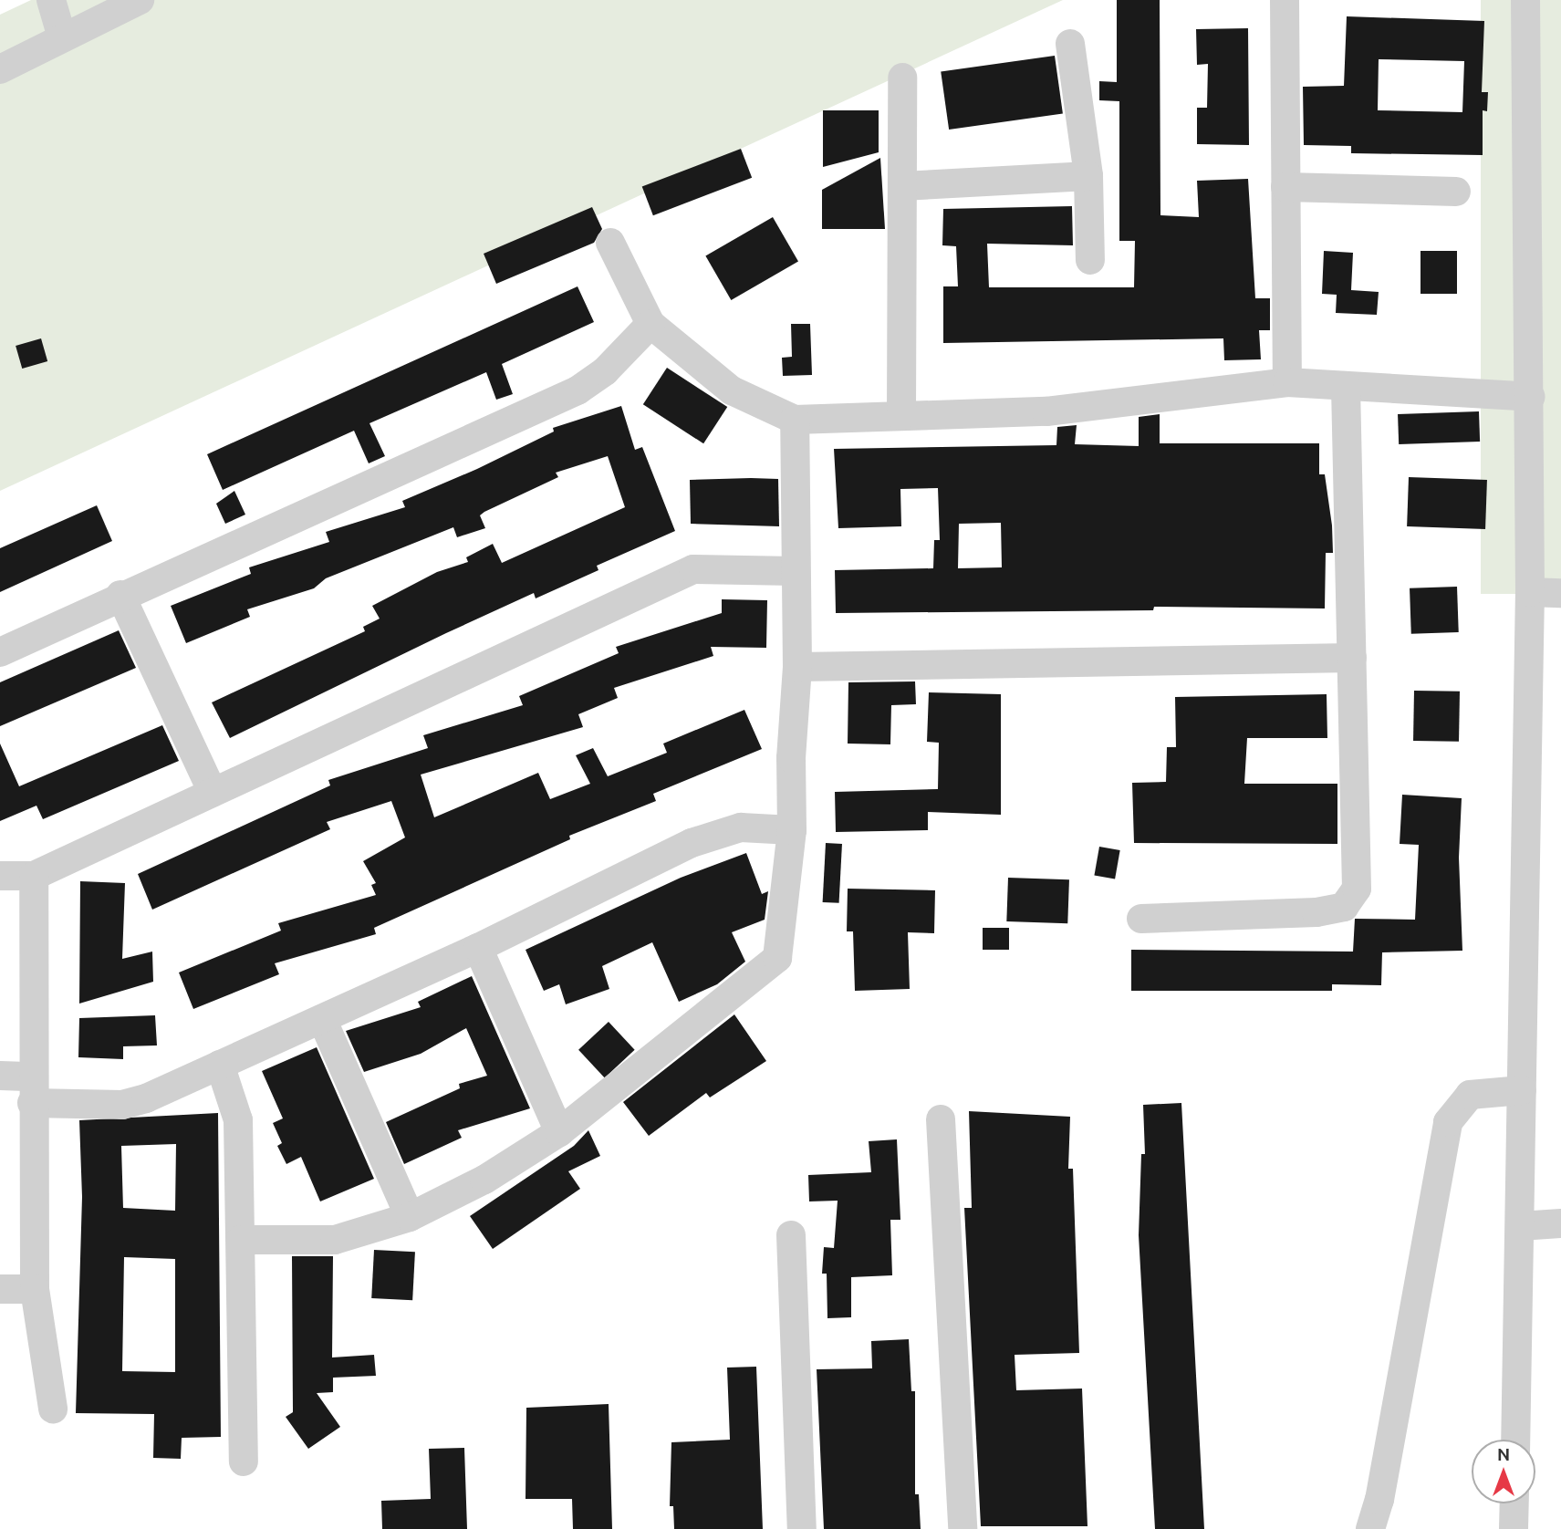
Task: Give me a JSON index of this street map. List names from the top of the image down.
{
  "north": "top"
}
